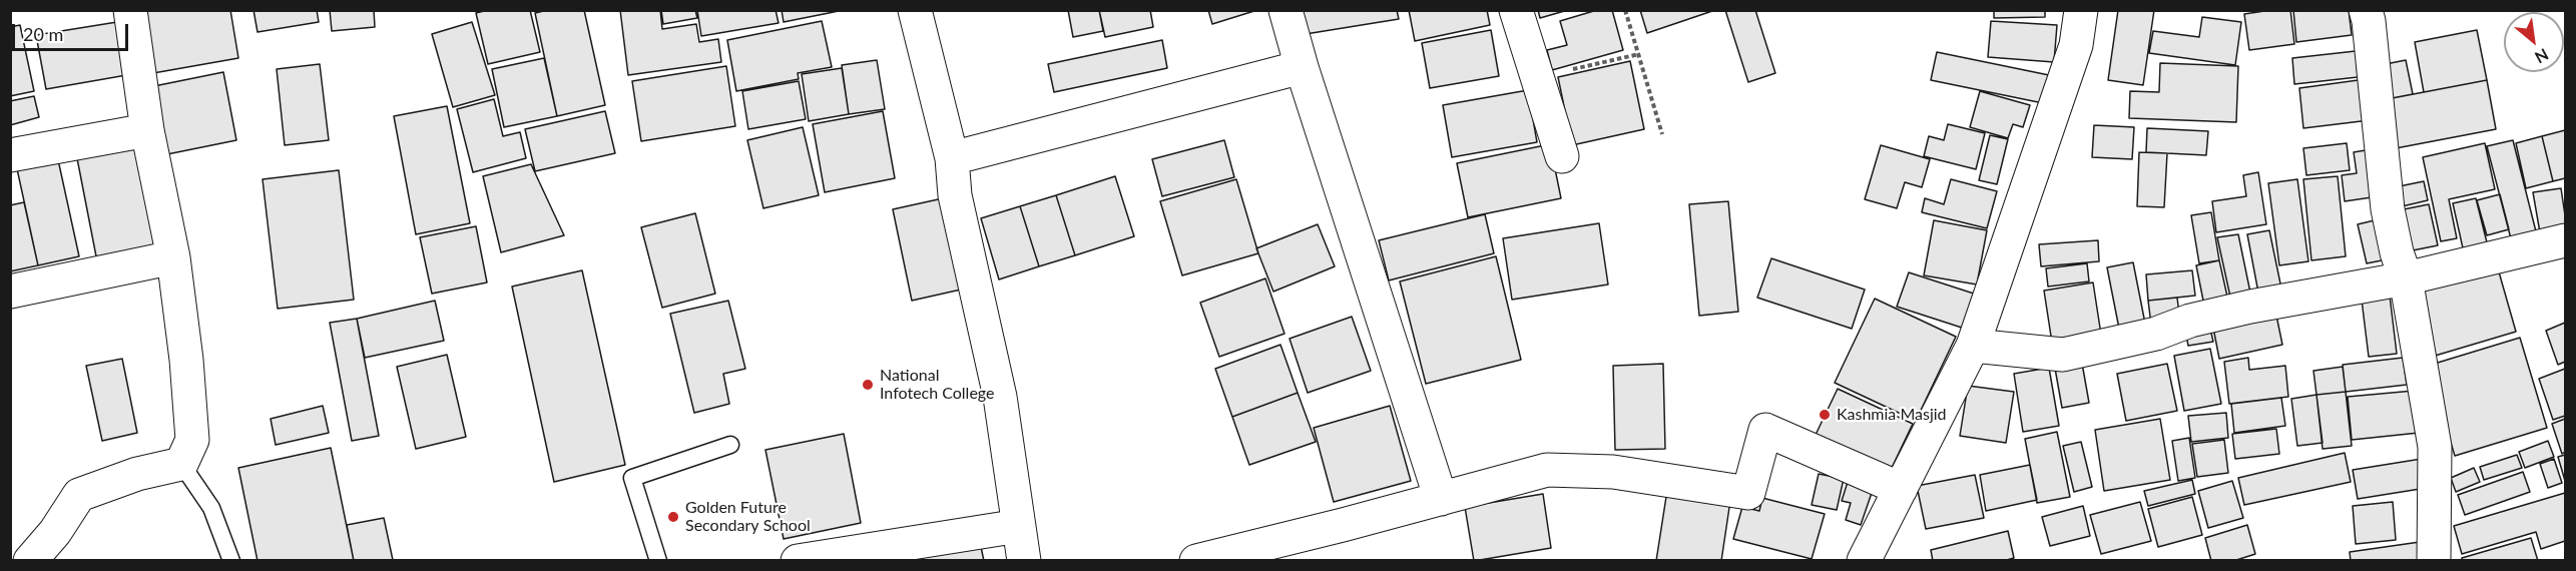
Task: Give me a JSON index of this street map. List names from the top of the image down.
{
  "places": ["National Infotech College", "Kashmia Masjid", "Golden Future Secondary School"],
  "scale_bar": "20 m",
  "north": "bottom right"
}
